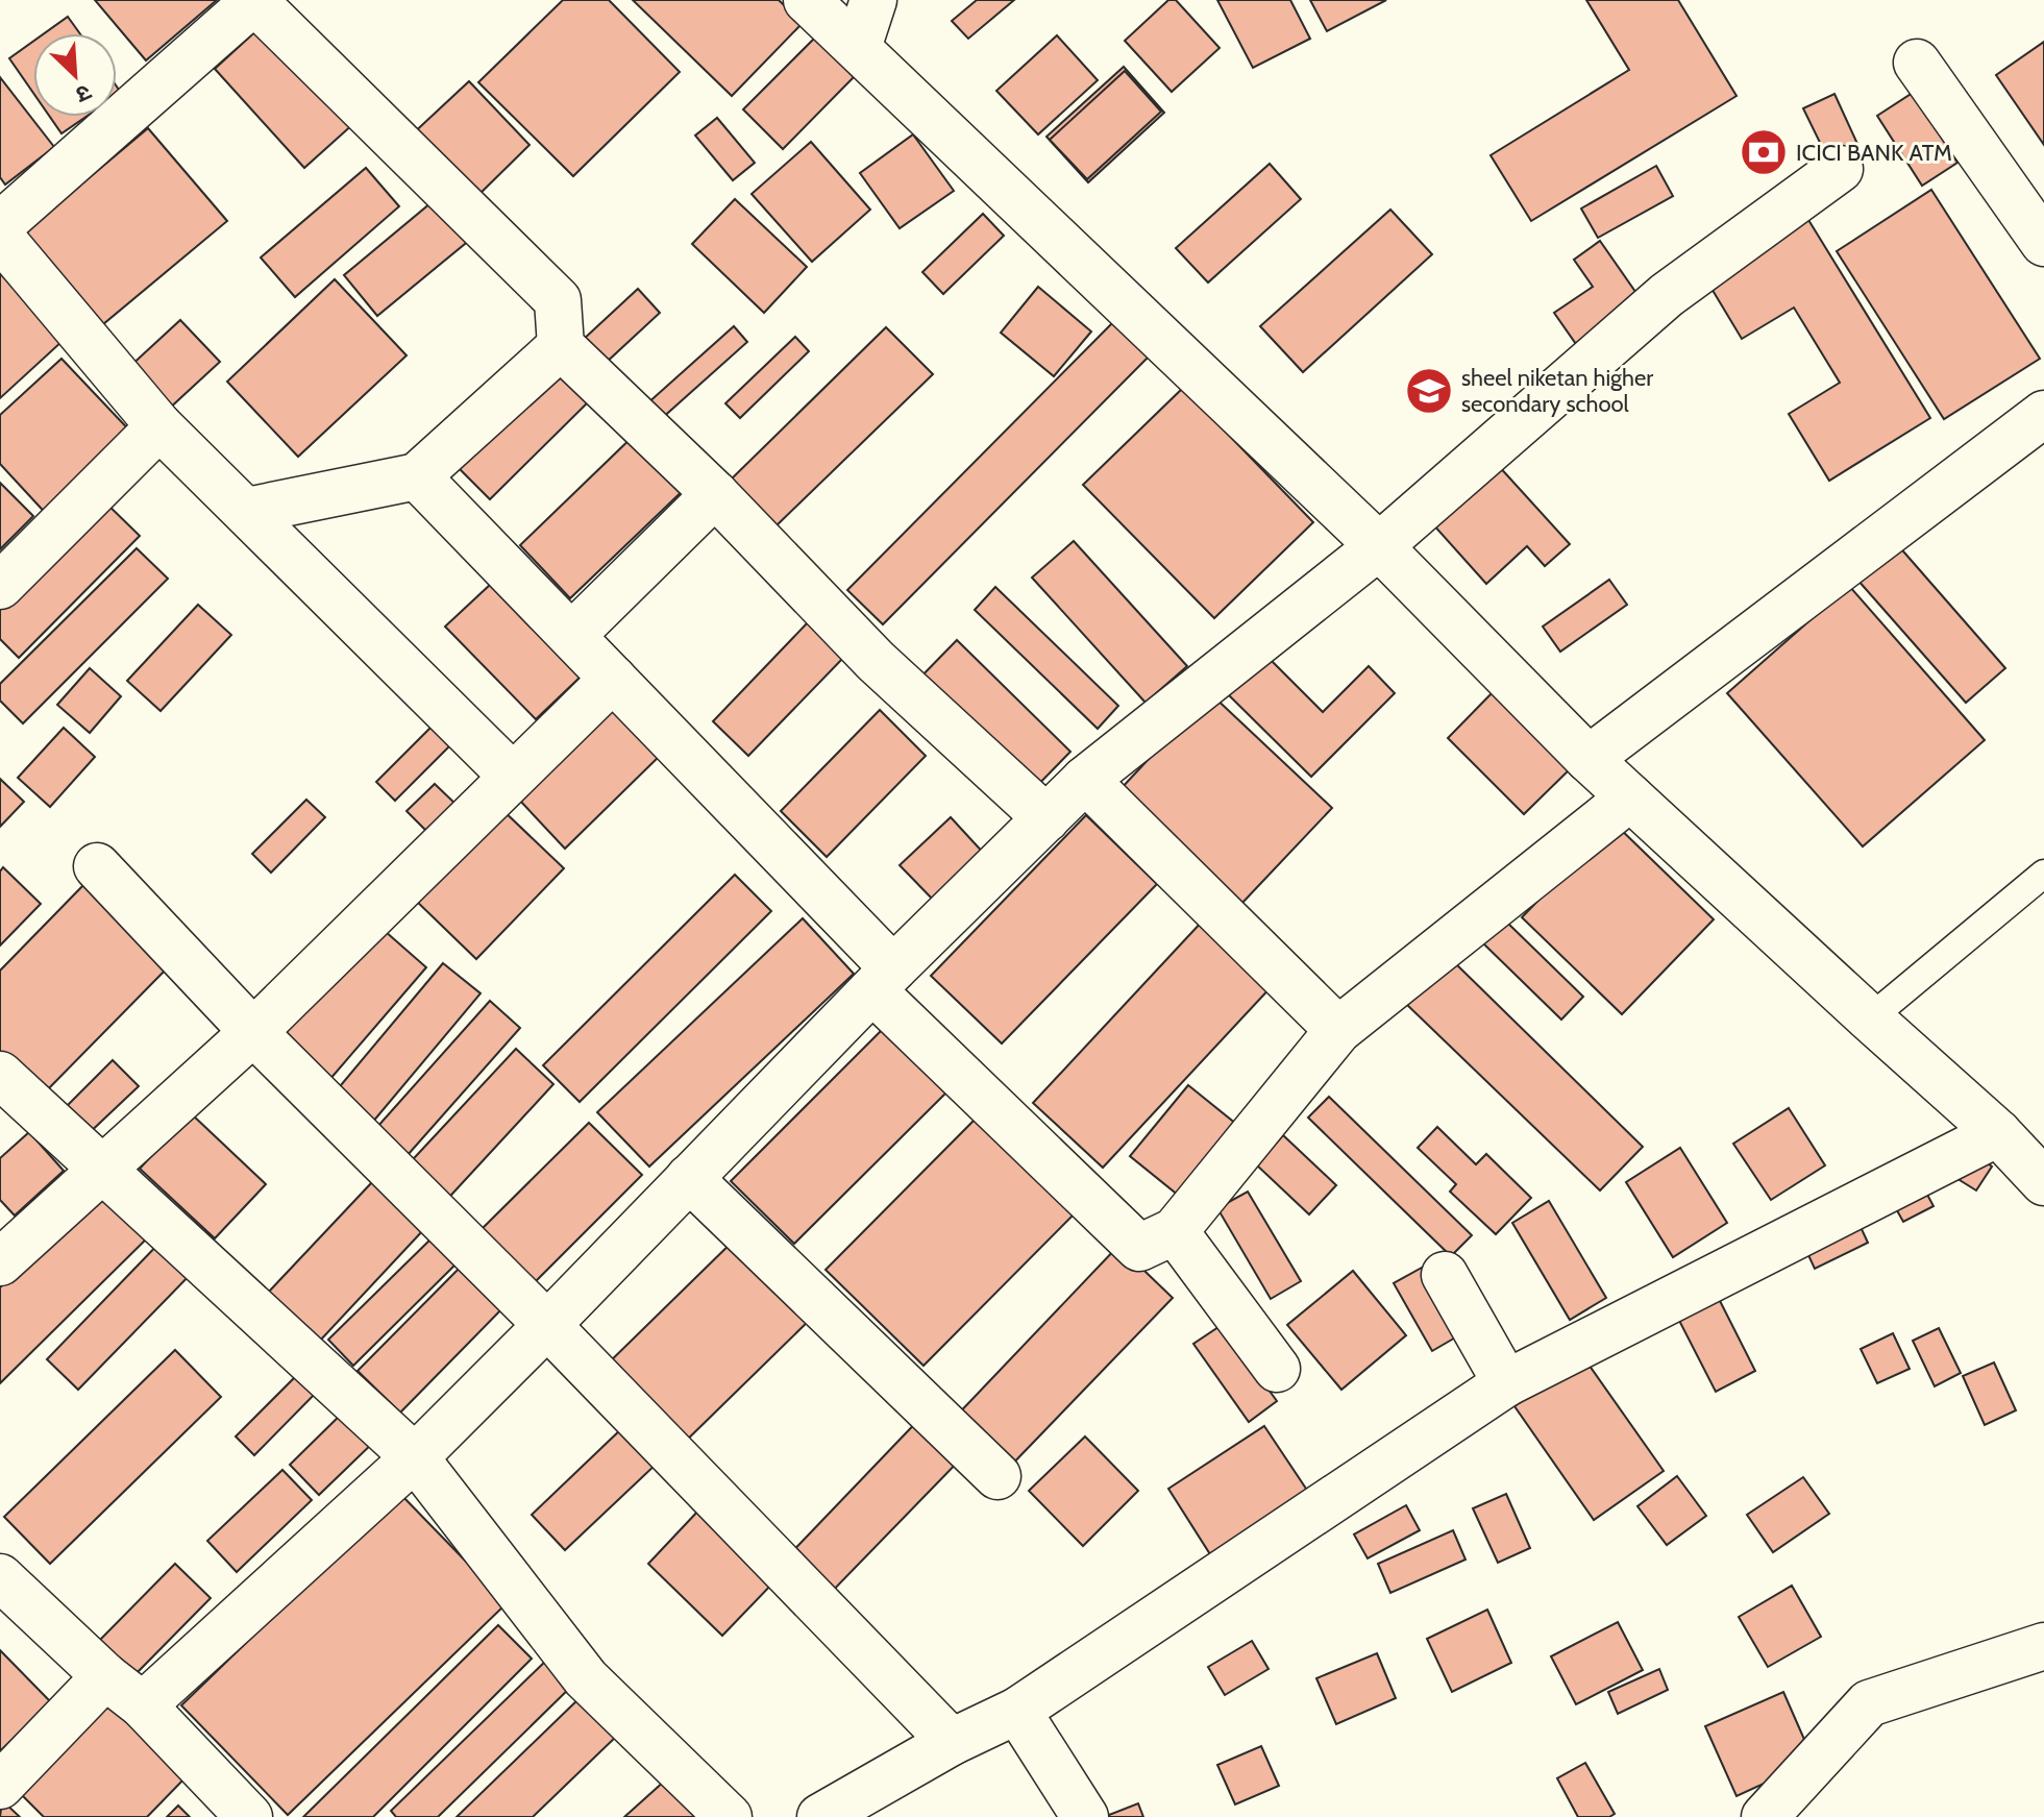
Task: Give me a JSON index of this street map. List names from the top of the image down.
{
  "places": {
    "bank": ["ICICI BANK ATM"],
    "school or university": ["sheel niketan higher secondary school"]
  },
  "north": "bottom right"
}
